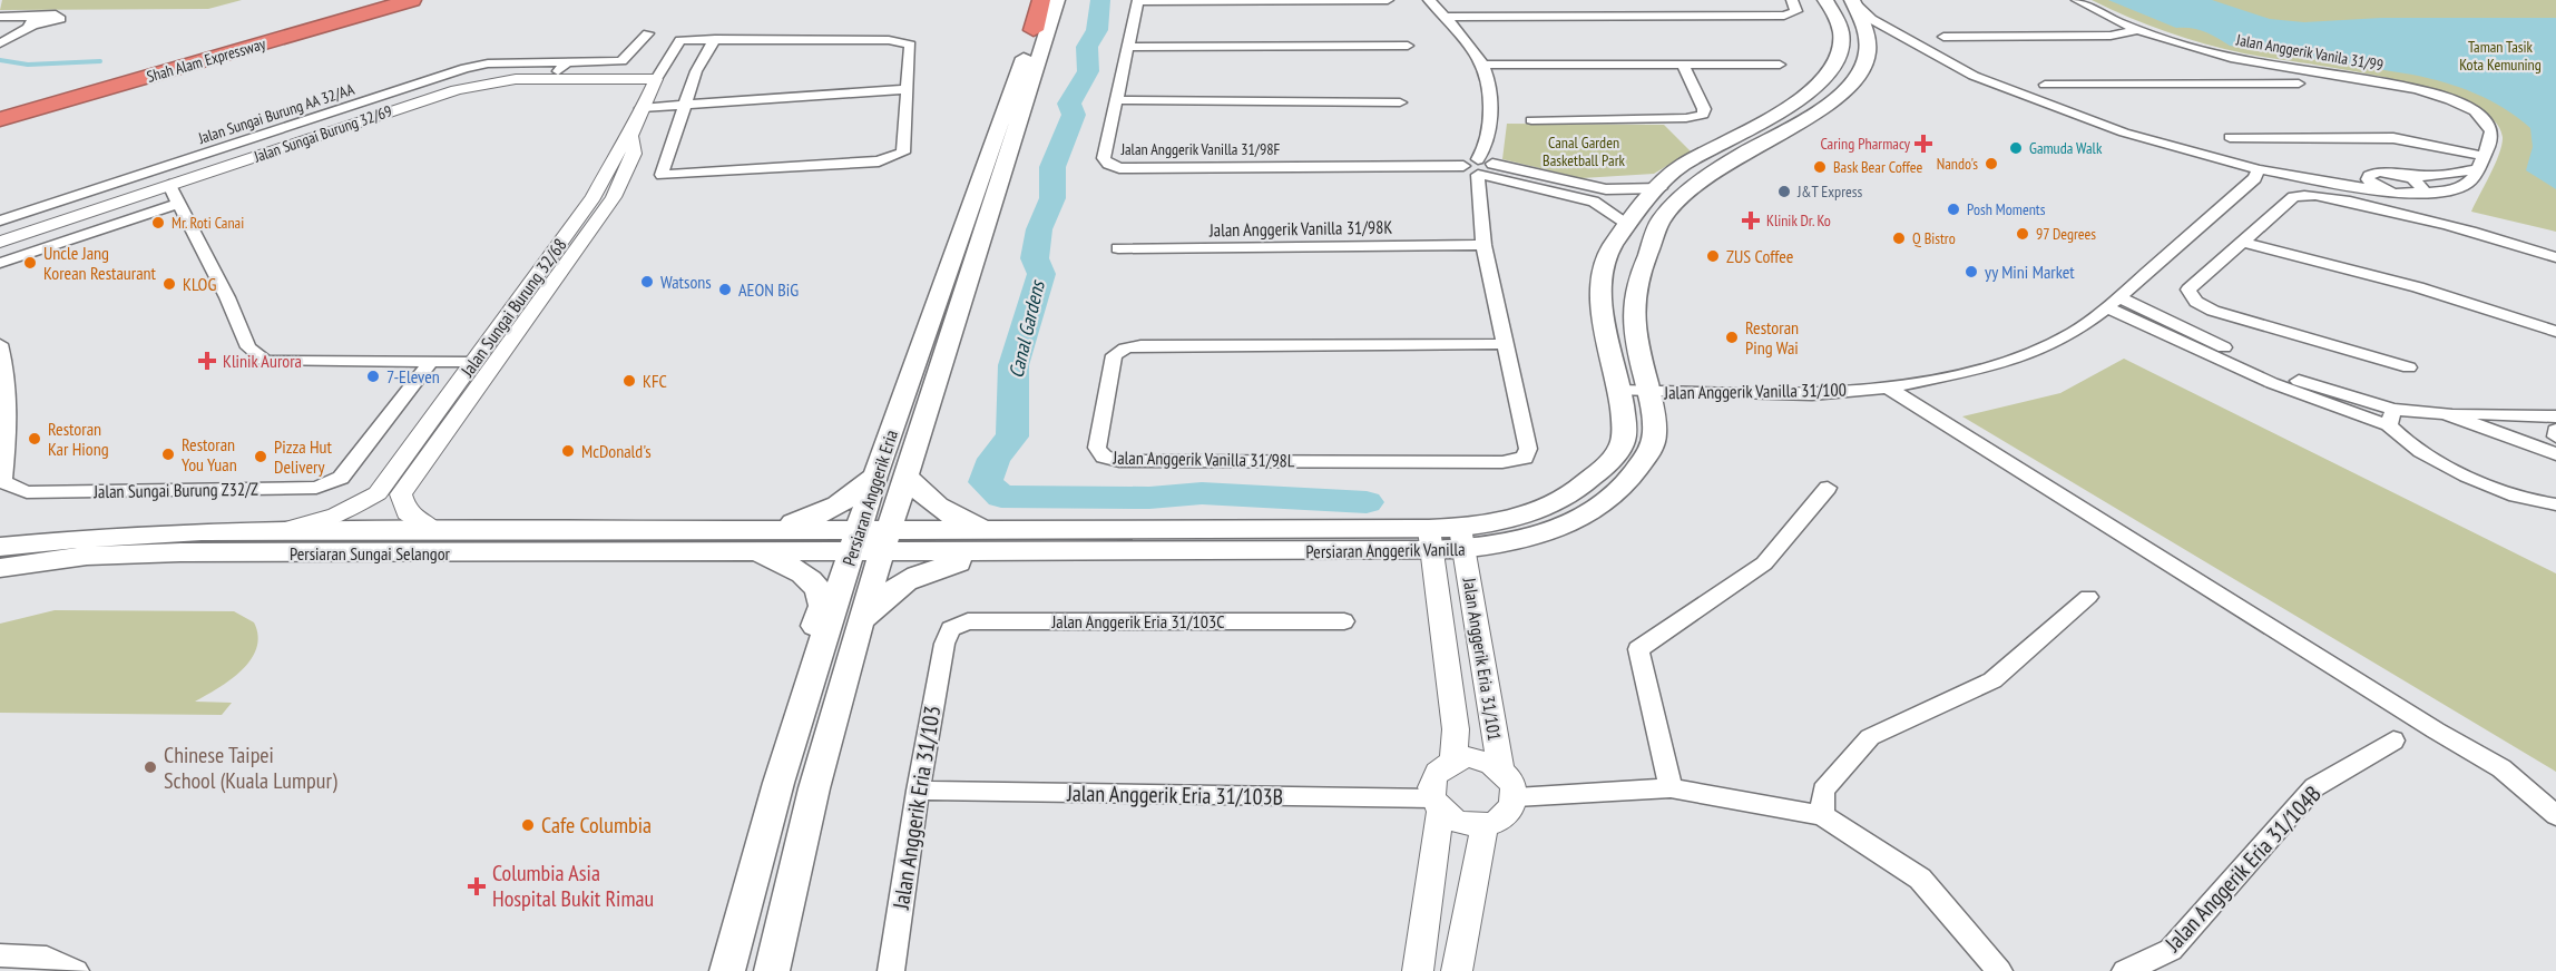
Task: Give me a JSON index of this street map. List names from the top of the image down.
{
  "streets": {
    "highway": ["Shah Alam Expressway"],
    "main road": ["Persiaran Anggerik Eria", "Persiaran Anggerik Vanilla", "Persiaran Sungai Selangor"],
    "street": [
      "Jalan Anggerik Vanila 31/99",
      "Jalan Sungai Burung AA 32/AA",
      "Jalan Sungai Burung 32/69",
      "Jalan Anggerik Vanilla 31/98F",
      "Jalan Anggerik Vanilla 31/98K",
      "Jalan Sungai Burung 32/68",
      "Jalan Anggerik Vanilla 31/100",
      "Jalan Anggerik Vanilla 31/98L",
      "Jalan Sungai Burung Z32/Z",
      "Jalan Anggerik Eria 31/103C",
      "Jalan Anggerik Eria 31/101",
      "Jalan Anggerik Eria 31/103B",
      "Jalan Anggerik Eria 31/103",
      "Jalan Anggerik Eria 31/104B"
    ]
  },
  "crossings": [
    ["Jalan Sungai Burung 32/69", "Jalan Sungai Burung 32/68"],
    ["Jalan Anggerik Vanilla 31/98F", "Jalan Anggerik Vanilla 31/98L"],
    ["Jalan Anggerik Vanilla 31/98K", "Jalan Anggerik Vanilla 31/98L"],
    ["Jalan Sungai Burung 32/68", "Persiaran Sungai Selangor"],
    ["Jalan Anggerik Vanilla 31/100", "Persiaran Anggerik Vanilla"],
    ["Persiaran Anggerik Eria", "Persiaran Anggerik Vanilla"],
    ["Persiaran Anggerik Vanilla", "Jalan Anggerik Eria 31/101"],
    ["Jalan Anggerik Eria 31/103C", "Jalan Anggerik Eria 31/103"],
    ["Jalan Anggerik Eria 31/101", "Jalan Anggerik Eria 31/103B"],
    ["Jalan Anggerik Eria 31/103B", "Jalan Anggerik Eria 31/103"]
  ],
  "water": ["Canal Gardens"],
  "parks": ["Taman Tasik Kota Kemuning", "Canal Garden Basketball Park"],
  "places": {
    "health": [
      "Caring Pharmacy",
      "Klinik Dr. Ko",
      "Klinik Aurora",
      "Columbia Asia Hospital Bukit Rimau"
    ],
    "other": [
      "Gamuda Walk",
      "Nando's",
      "Bask Bear Coffee",
      "J&T Express",
      "Posh Moments",
      "Mr. Roti Canai",
      "97 Degrees",
      "Q Bistro",
      "ZUS Coffee",
      "Uncle Jang Korean Restaurant",
      "yy Mini Market",
      "Watsons",
      "KLOG",
      "AEON BiG",
      "Restoran Ping Wai",
      "7-Eleven",
      "KFC",
      "Restoran Kar Hiong",
      "McDonald's",
      "Restoran You Yuan",
      "Pizza Hut Delivery",
      "Chinese Taipei School (Kuala Lumpur)",
      "Cafe Columbia"
    ]
  }
}
